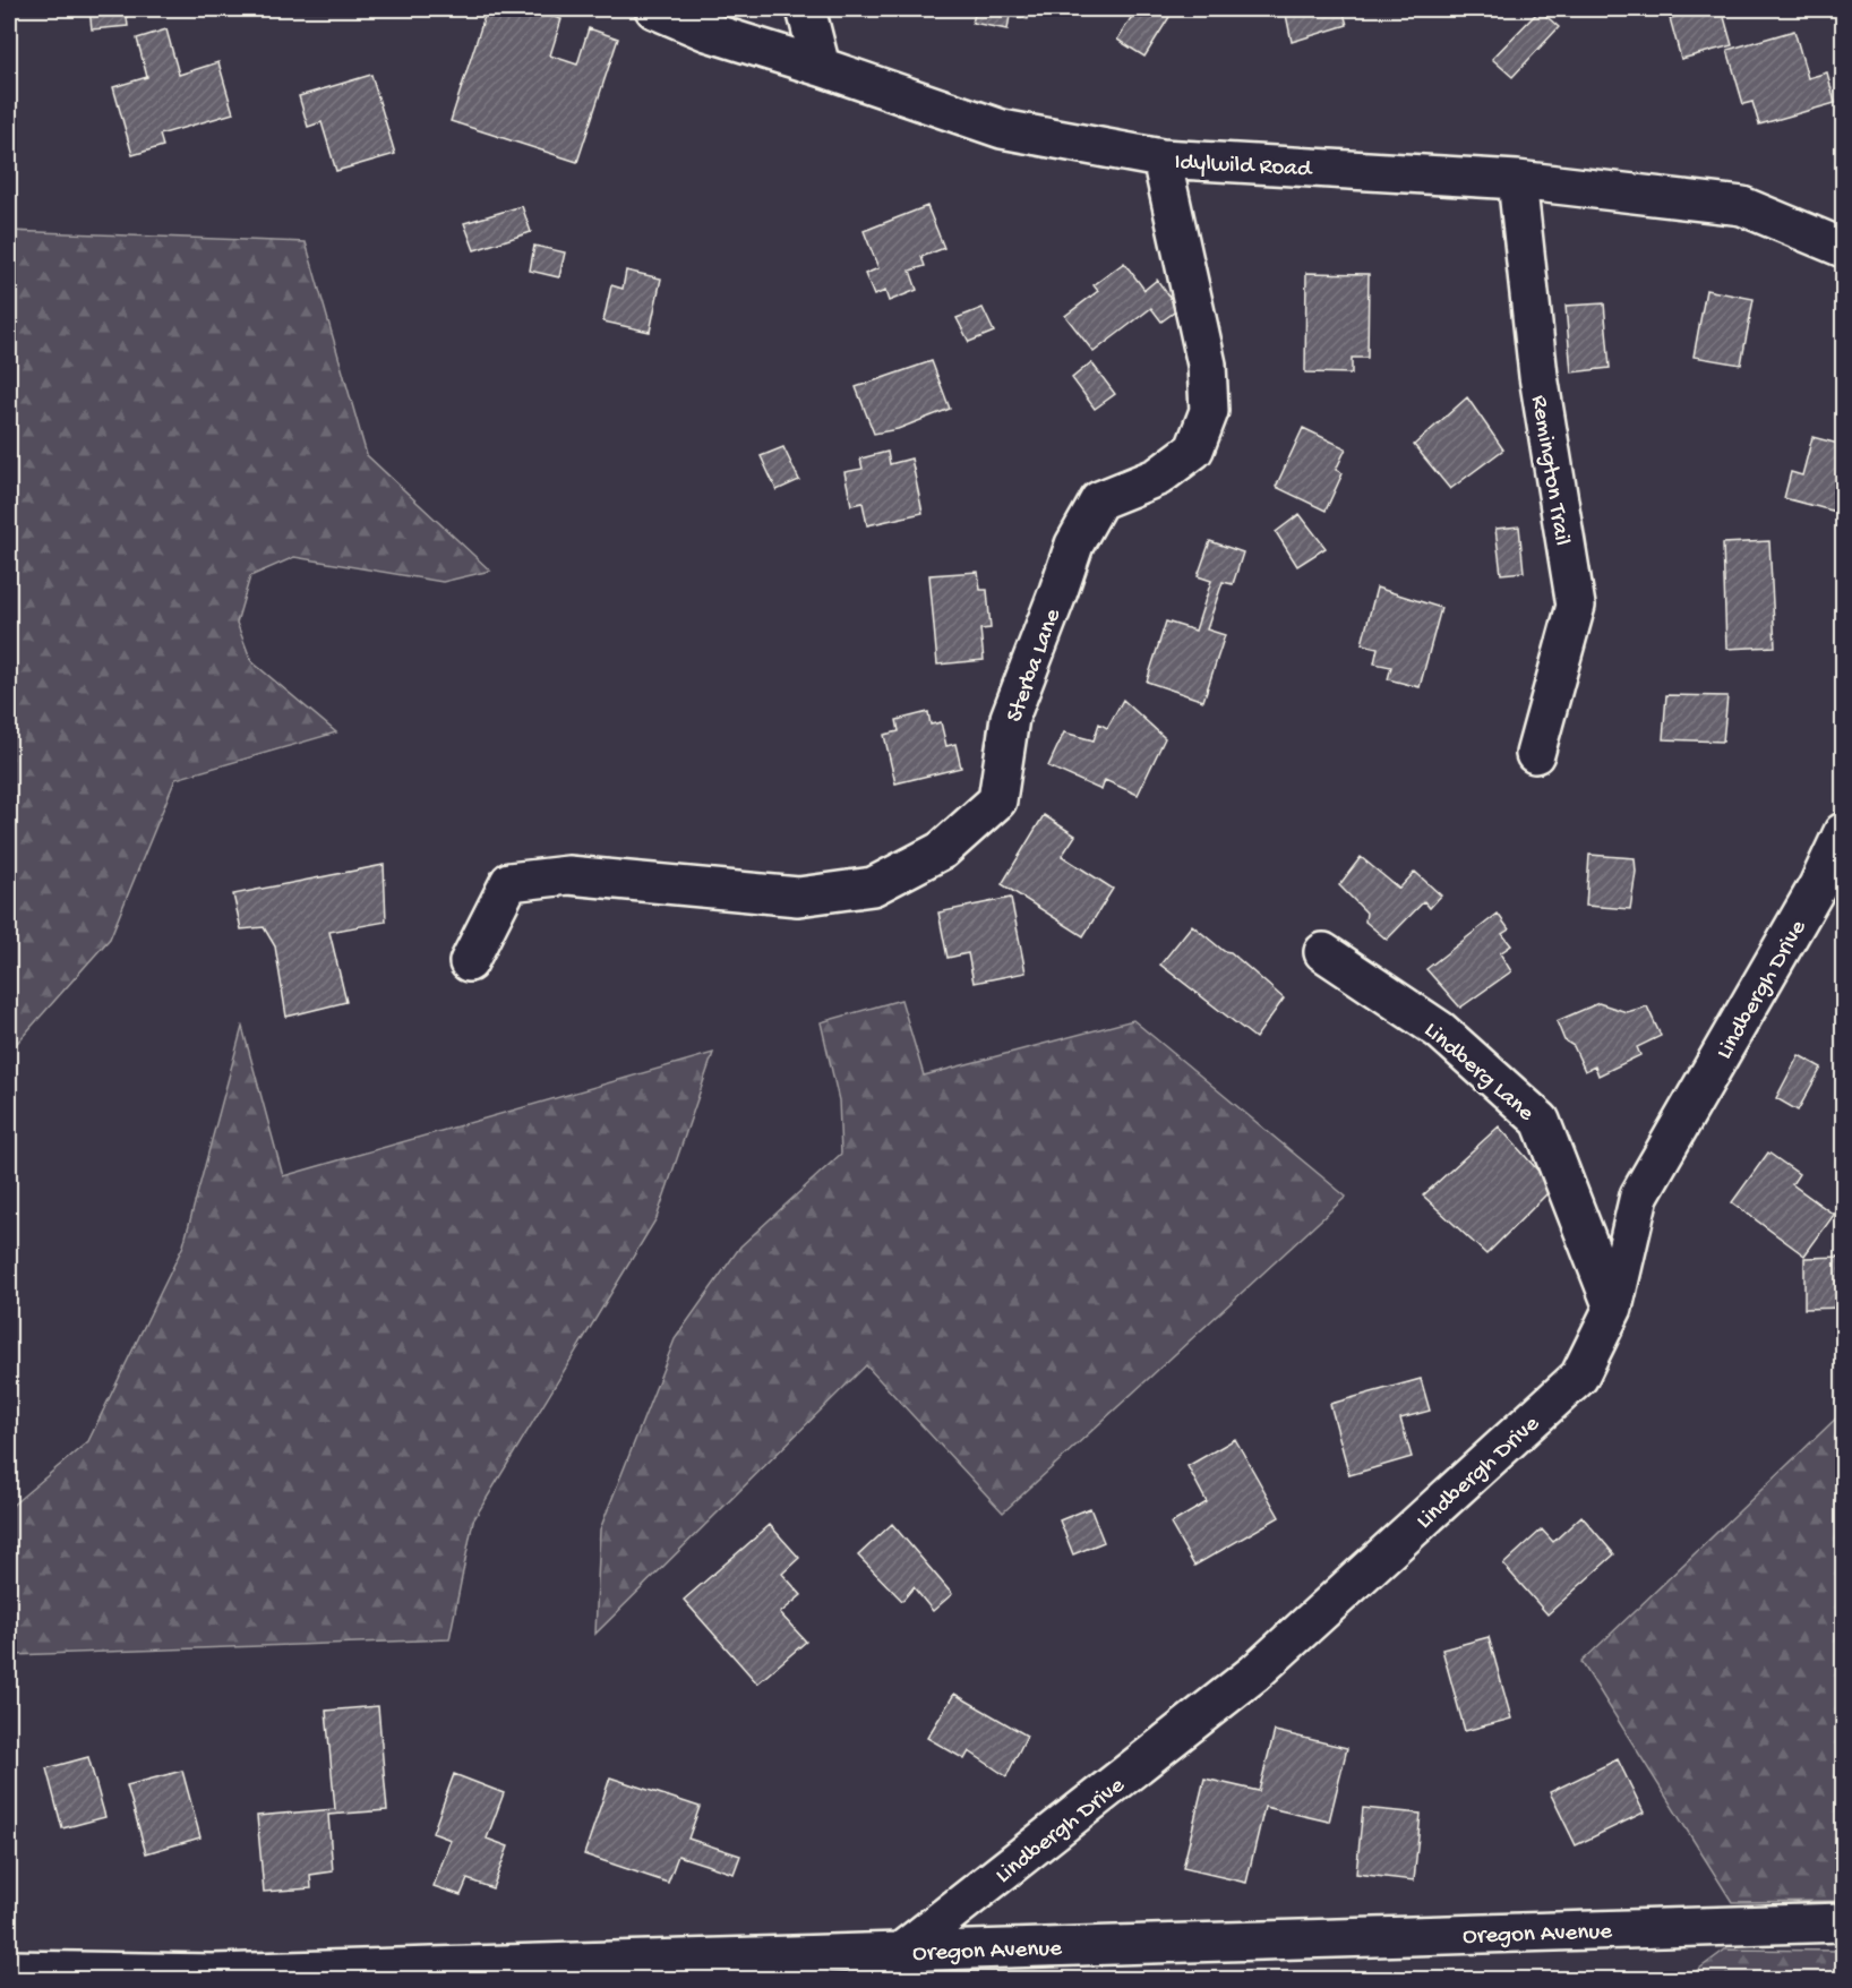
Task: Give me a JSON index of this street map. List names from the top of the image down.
{
  "streets": {
    "street": [
      "Idylwild Road",
      "Remington Trail",
      "Sterba Lane",
      "Lindbergh Drive",
      "Lindberg Lane",
      "Oregon Avenue"
    ]
  },
  "crossings": [
    ["Idylwild Road", "Remington Trail"],
    ["Idylwild Road", "Sterba Lane"],
    ["Lindbergh Drive", "Lindberg Lane"],
    ["Lindbergh Drive", "Oregon Avenue"]
  ]
}
